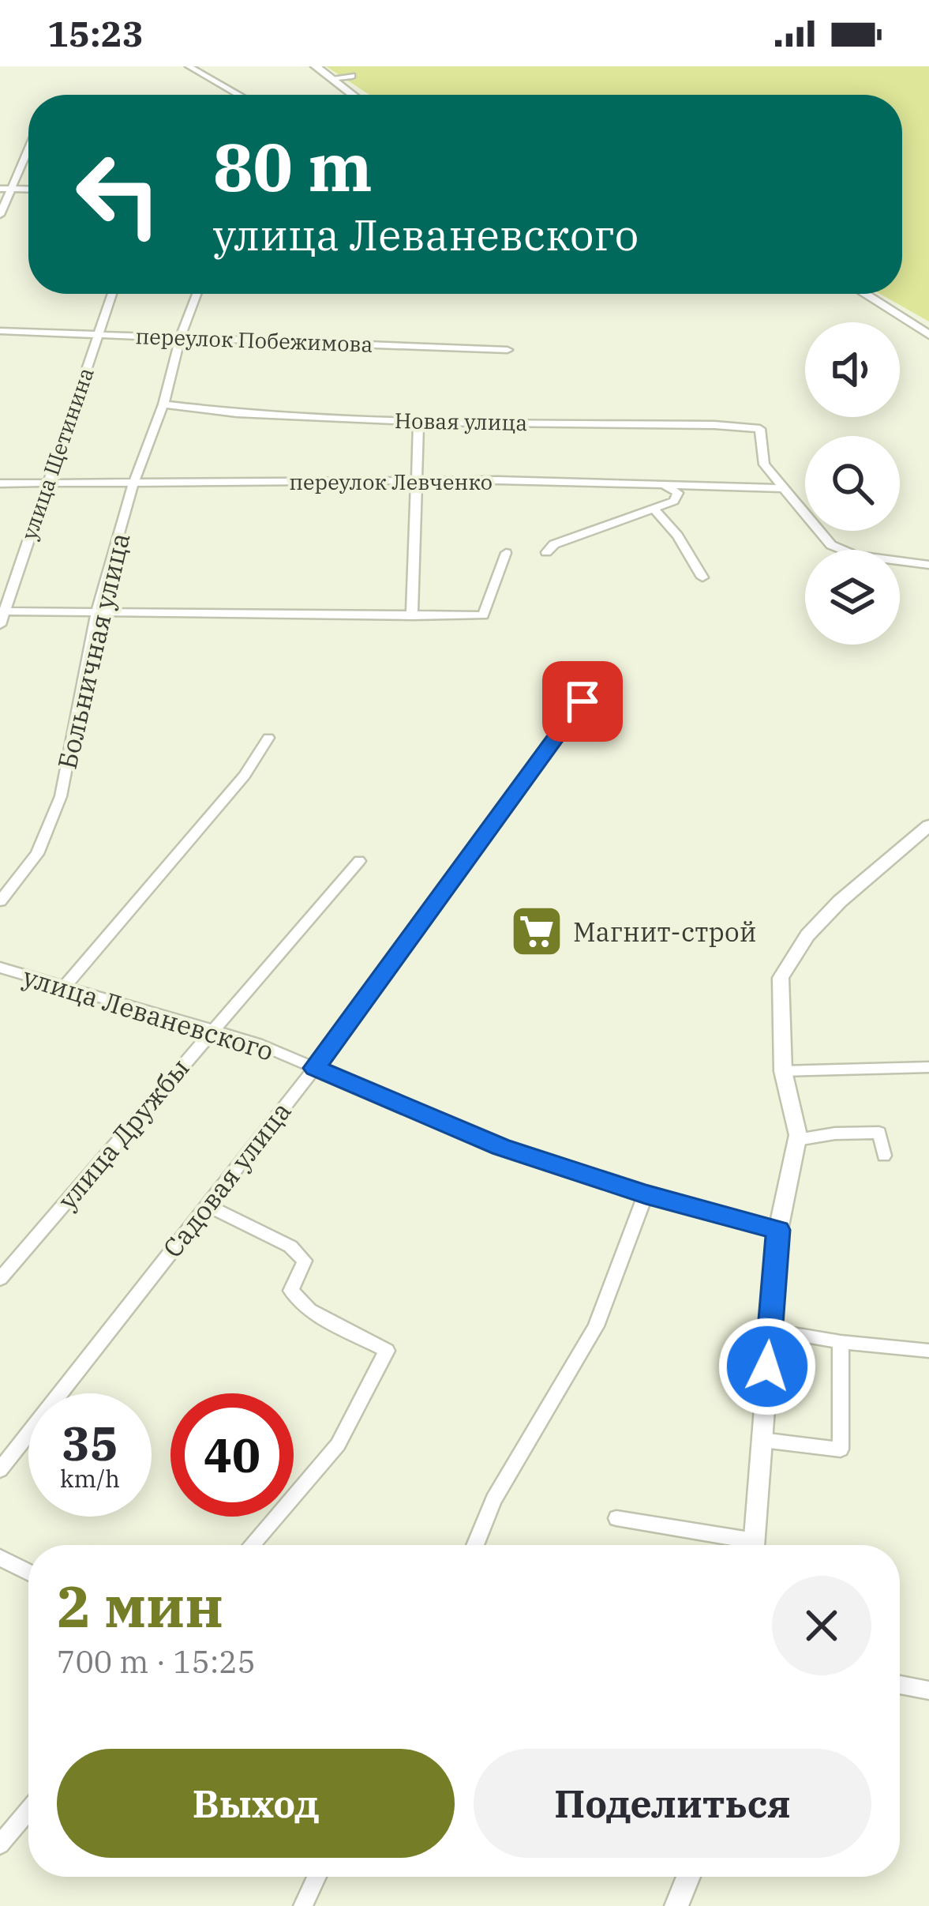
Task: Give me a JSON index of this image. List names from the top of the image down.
{
  "streets": {
    "street": [
      "переулок Побежимова",
      "Новая улица",
      "улица Щетинина",
      "переулок Левченко",
      "Больничная улица",
      "улица Леваневского",
      "улица Дружбы",
      "Садовая улица"
    ]
  },
  "crossings": [
    ["переулок Побежимова", "улица Щетинина"],
    ["переулок Побежимова", "Больничная улица"],
    ["Новая улица", "переулок Левченко"],
    ["Новая улица", "Больничная улица"],
    ["улица Щетинина", "переулок Левченко"],
    ["переулок Левченко", "Больничная улица"],
    ["улица Леваневского", "улица Дружбы"],
    ["улица Леваневского", "Садовая улица"]
  ],
  "places": {
    "supermarket": ["Магнит-строй"]
  },
  "page": {
    "status": "15:23",
    "turn": ["80 m", "улица Леваневского"],
    "speed": "35 km/h",
    "limit": "40",
    "heading": ["2 мин", "700 m · 15:25"],
    "buttons": ["Выход", "Поделиться"]
  }
}
